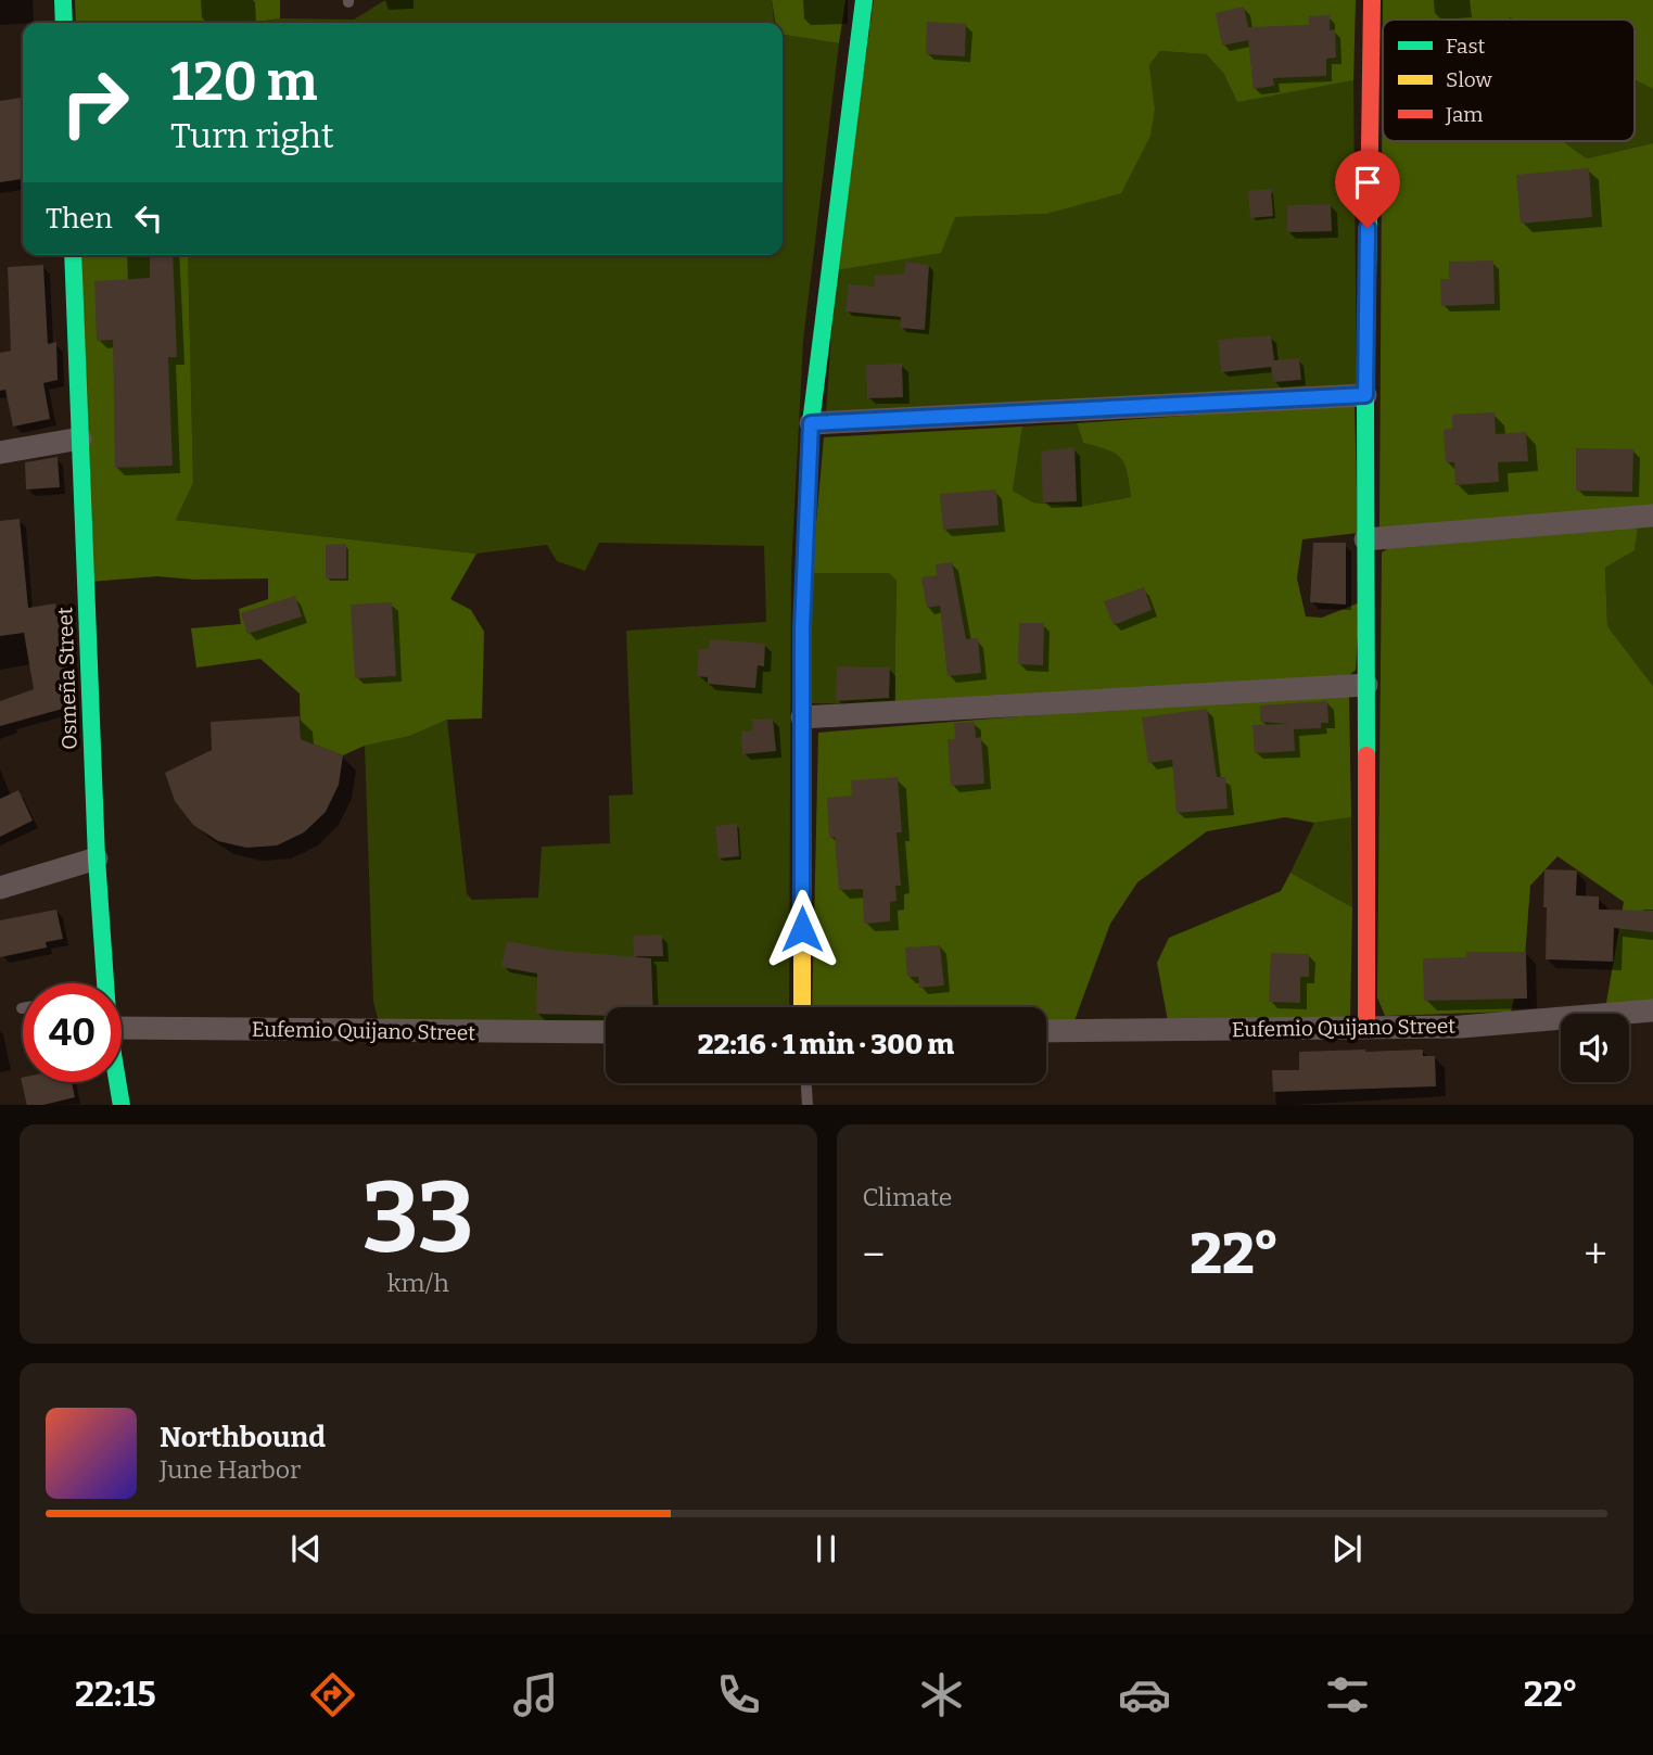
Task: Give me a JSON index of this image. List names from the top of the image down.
{
  "streets": {
    "street": ["Osmeña Street", "Eufemio Quijano Street"]
  },
  "legend": ["Fast", "Slow", "Jam"],
  "page": {
    "turn": ["120 m", "Turn right"],
    "then": "Then",
    "limit": "40",
    "trip": "22:16 · 1 min · 300 m",
    "tile": [
      ["33", "km/h"],
      "Climate"
    ],
    "heat": ["−", "22°", "+"],
    "song": ["Northbound", "June Harbor"],
    "tabs": ["22:15", "22°"]
  }
}
